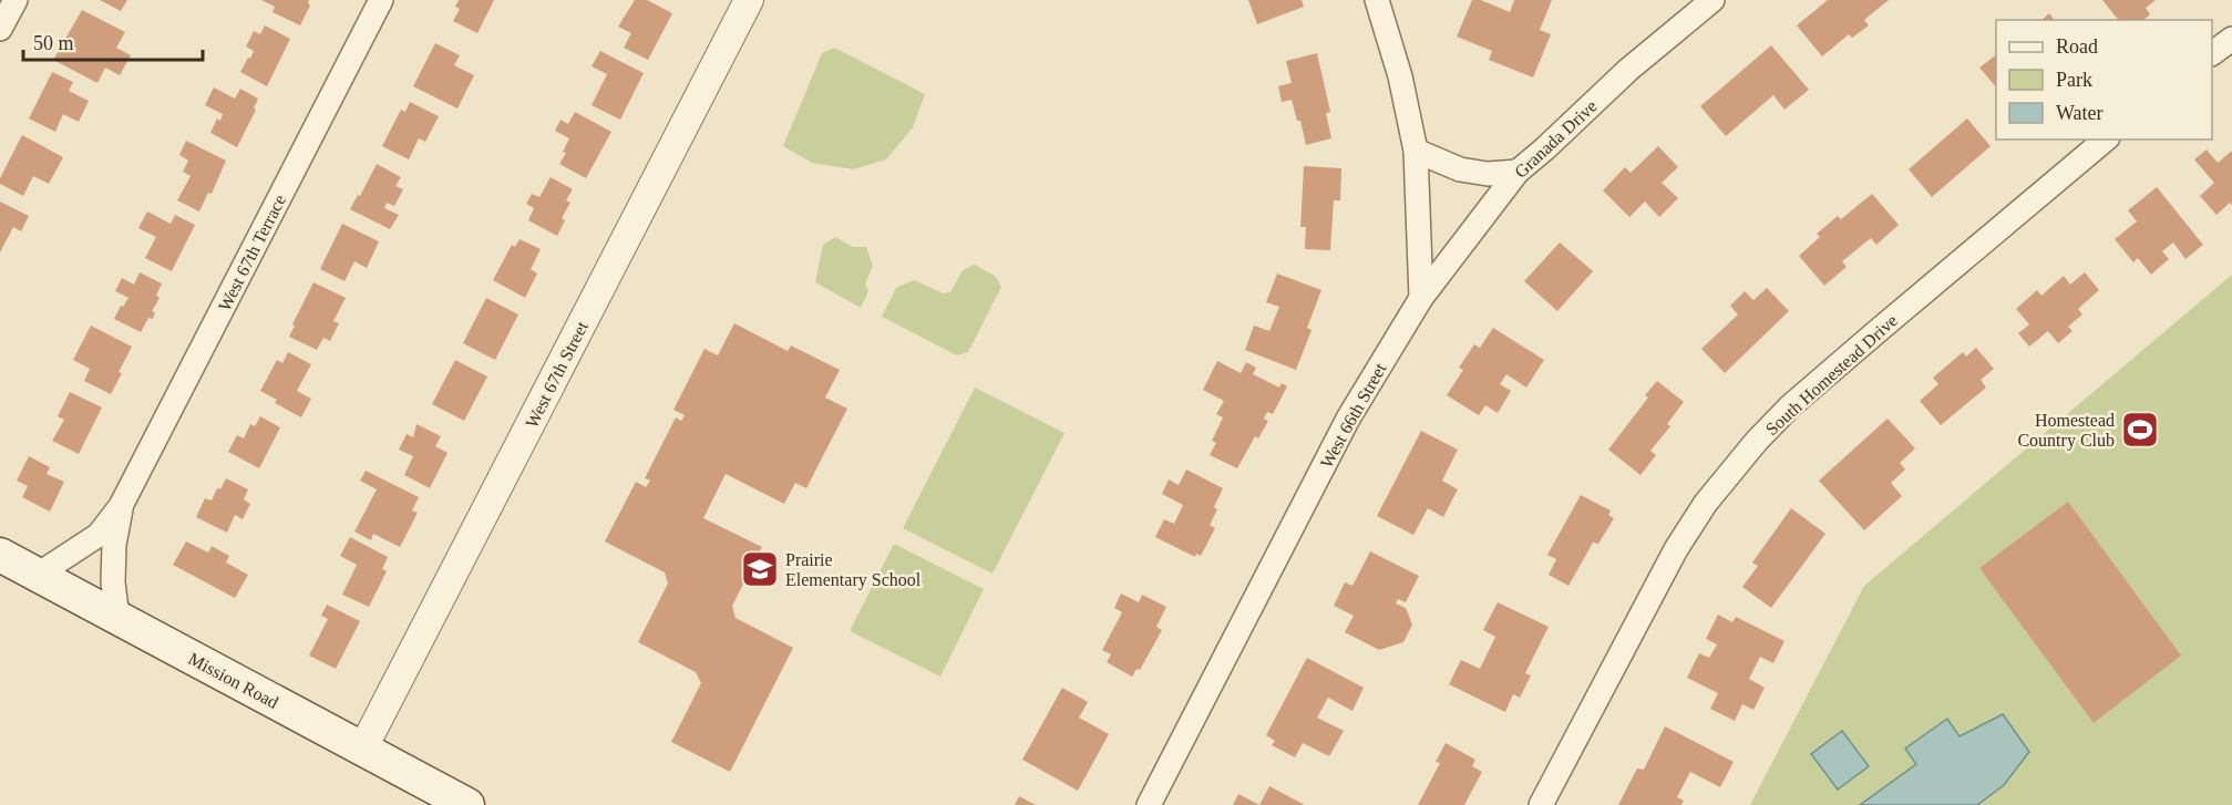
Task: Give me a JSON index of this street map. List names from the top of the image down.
{
  "streets": {
    "main road": ["Mission Road"],
    "street": [
      "Granada Drive",
      "West 67th Terrace",
      "West 67th Street",
      "South Homestead Drive",
      "West 66th Street"
    ]
  },
  "crossings": [
    ["Granada Drive", "West 66th Street"],
    ["West 67th Terrace", "Mission Road"],
    ["West 67th Street", "Mission Road"]
  ],
  "places": {
    "sports": ["Homestead Country Club"],
    "school or university": ["Prairie Elementary School"]
  },
  "legend": ["Road", "Park", "Water"],
  "scale_bar": "50 m"
}
